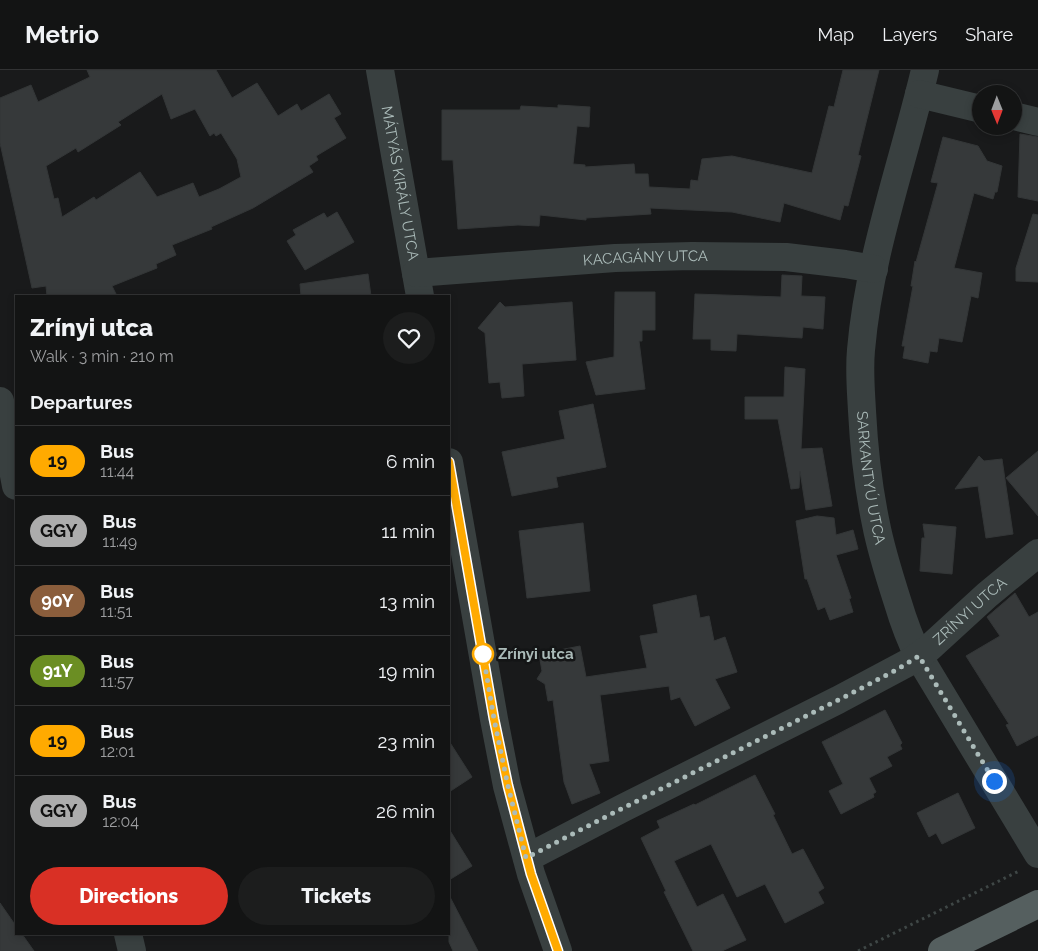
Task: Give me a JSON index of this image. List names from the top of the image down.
{
  "streets": {
    "street": [
      "MÁTYÁS KIRÁLY UTCA",
      "KACAGÁNY UTCA",
      "SARKANTYÚ UTCA",
      "ZRÍNYI UTCA"
    ]
  },
  "crossings": [
    ["MÁTYÁS KIRÁLY UTCA", "KACAGÁNY UTCA"],
    ["KACAGÁNY UTCA", "SARKANTYÚ UTCA"],
    ["SARKANTYÚ UTCA", "ZRÍNYI UTCA"]
  ],
  "places": ["Zrínyi utca"],
  "lines": ["bus line 19"],
  "north": "bottom",
  "page": {
    "header": "Metrio",
    "nav": ["Map", "Layers", "Share"],
    "heading": [
      ["Zrínyi utca", "Walk · 3 min · 210 m"],
      "Departures"
    ],
    "list": [
      {
        "mark": "19",
        "name": "Bus",
        "note": "11:44",
        "value": "6 min"
      },
      {
        "mark": "GGY",
        "name": "Bus",
        "note": "11:49",
        "value": "11 min"
      },
      {
        "mark": "90Y",
        "name": "Bus",
        "note": "11:51",
        "value": "13 min"
      },
      {
        "mark": "91Y",
        "name": "Bus",
        "note": "11:57",
        "value": "19 min"
      },
      {
        "mark": "19",
        "name": "Bus",
        "note": "12:01",
        "value": "23 min"
      },
      {
        "mark": "GGY",
        "name": "Bus",
        "note": "12:04",
        "value": "26 min"
      }
    ],
    "buttons": ["Directions", "Tickets"]
  }
}
